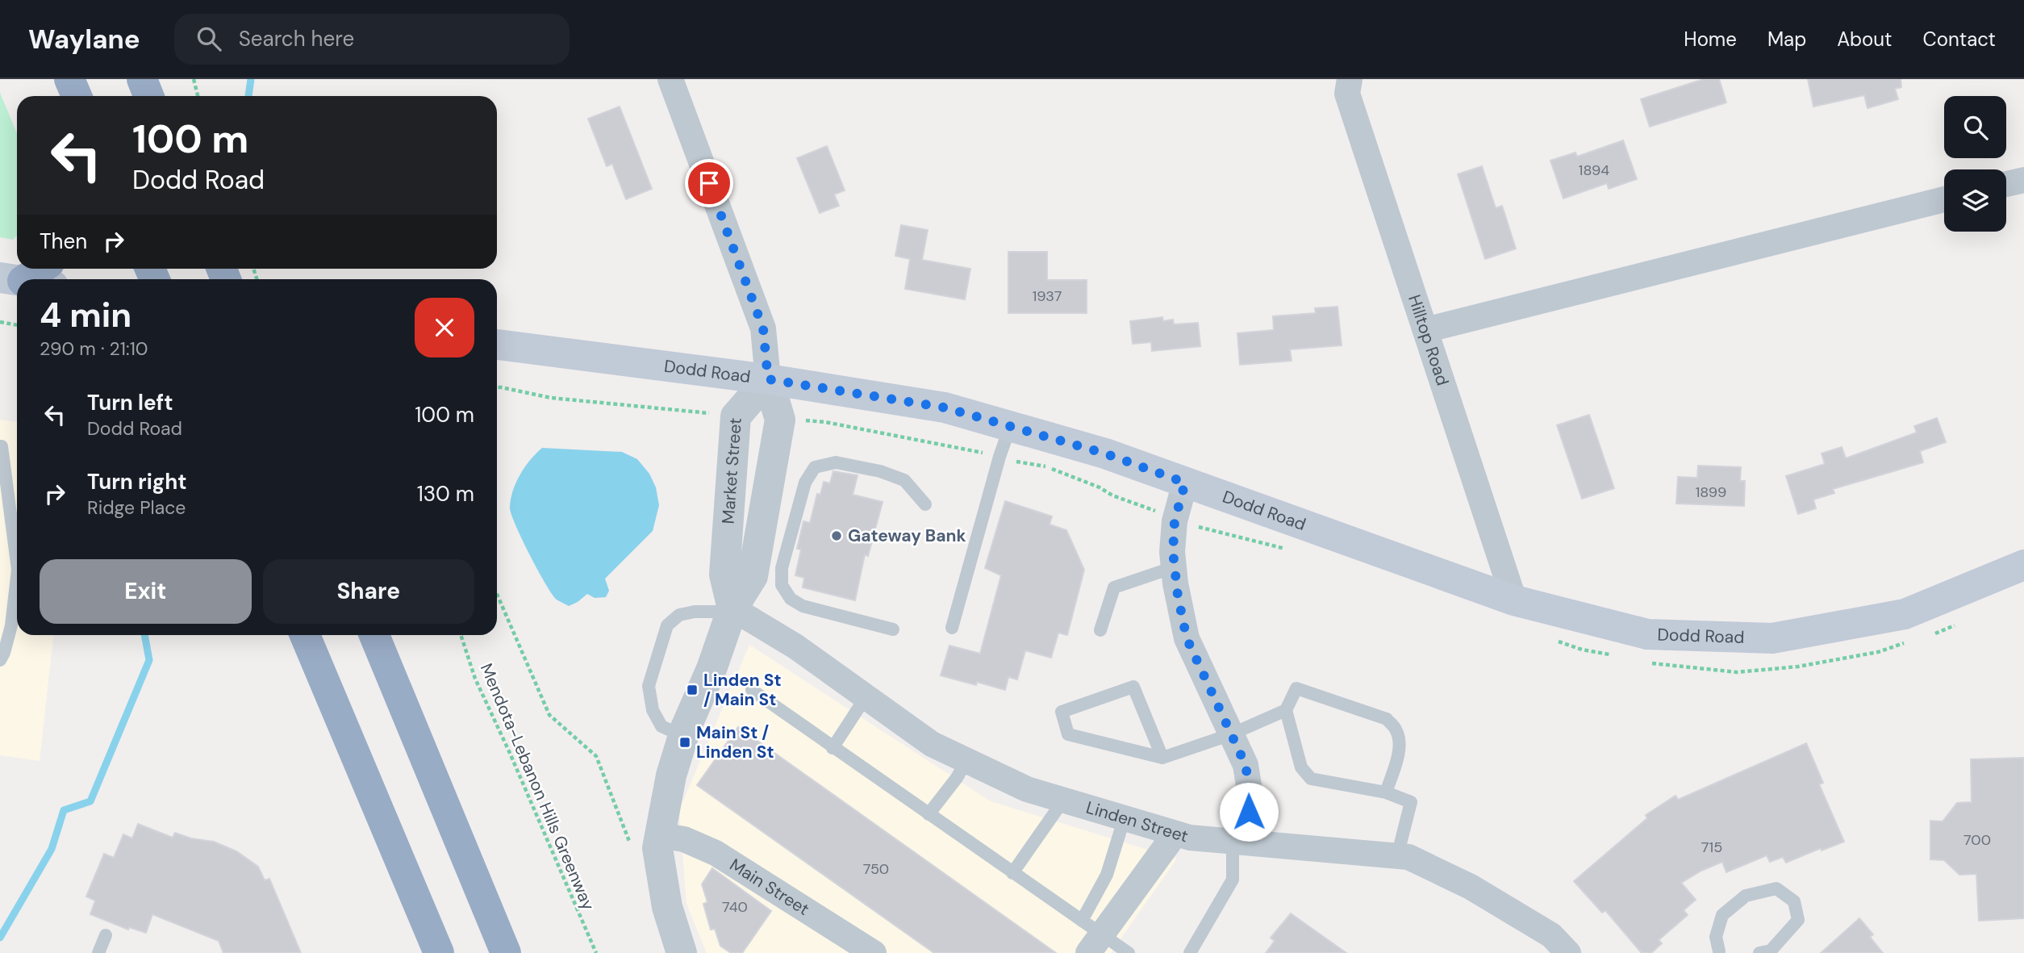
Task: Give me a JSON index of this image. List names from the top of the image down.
{
  "streets": {
    "main road": ["Dodd Road"],
    "street": [
      "Hilltop Road",
      "Market Street",
      "Linden Street",
      "Main Street"
    ],
    "path": ["Mendota-Lebanon Hills Greenway"]
  },
  "crossings": [
    ["Hilltop Road", "Dodd Road"],
    ["Dodd Road", "Market Street"],
    ["Market Street", "Linden Street"],
    ["Market Street", "Main Street"]
  ],
  "places": {
    "other": ["Gateway Bank"],
    "transit": ["Linden St / Main St", "Main St / Linden St"]
  },
  "house_numbers": [
    "1894",
    "1937",
    "1899",
    "700",
    "715",
    "750",
    "740"
  ],
  "page": {
    "header": "Waylane",
    "search": "Search here",
    "nav": [
      "Home",
      "Map",
      "About",
      "Contact"
    ],
    "turn": ["100 m", "Dodd Road"],
    "then": "Then",
    "heading": ["4 min", "290 m · 21:10"],
    "list": [
      {
        "name": "Turn left",
        "note": "Dodd Road",
        "value": "100 m"
      },
      {
        "name": "Turn right",
        "note": "Ridge Place",
        "value": "130 m"
      }
    ],
    "buttons": ["Exit", "Share"]
  }
}
